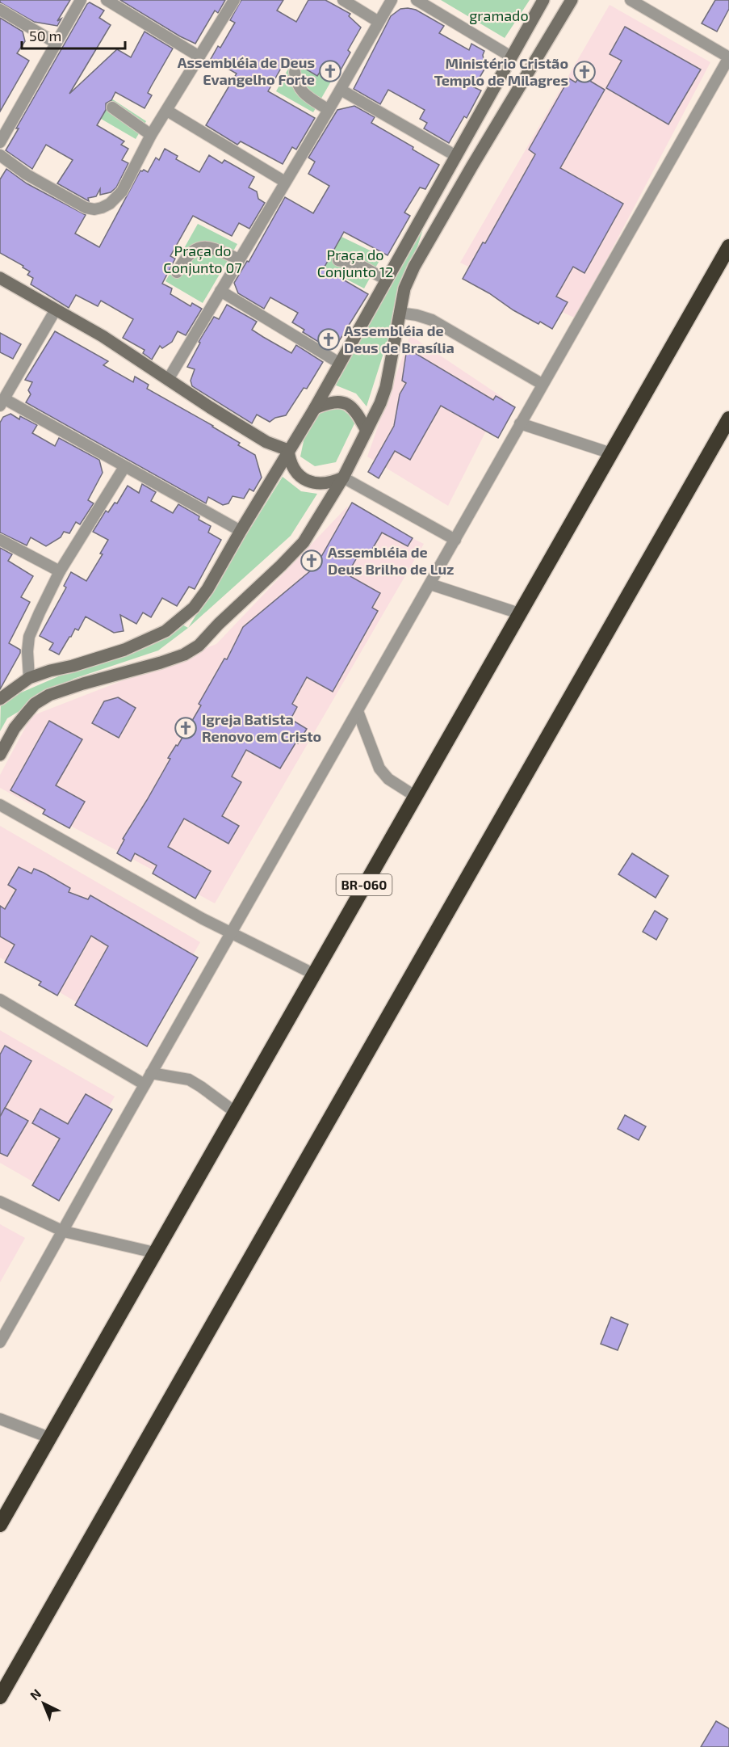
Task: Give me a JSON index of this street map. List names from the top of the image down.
{
  "streets": {
    "highway": ["BR-060"]
  },
  "parks": ["gramado", "Praça do Conjunto 07", "Praça do Conjunto 12"],
  "places": {
    "church": [
      "Assembléia de Deus Evangelho Forte",
      "Ministério Cristão Templo de Milagres",
      "Assembléia de Deus de Brasília",
      "Assembléia de Deus Brilho de Luz",
      "Igreja Batista Renovo em Cristo"
    ]
  },
  "scale_bar": "50 m",
  "north": "top left"
}
